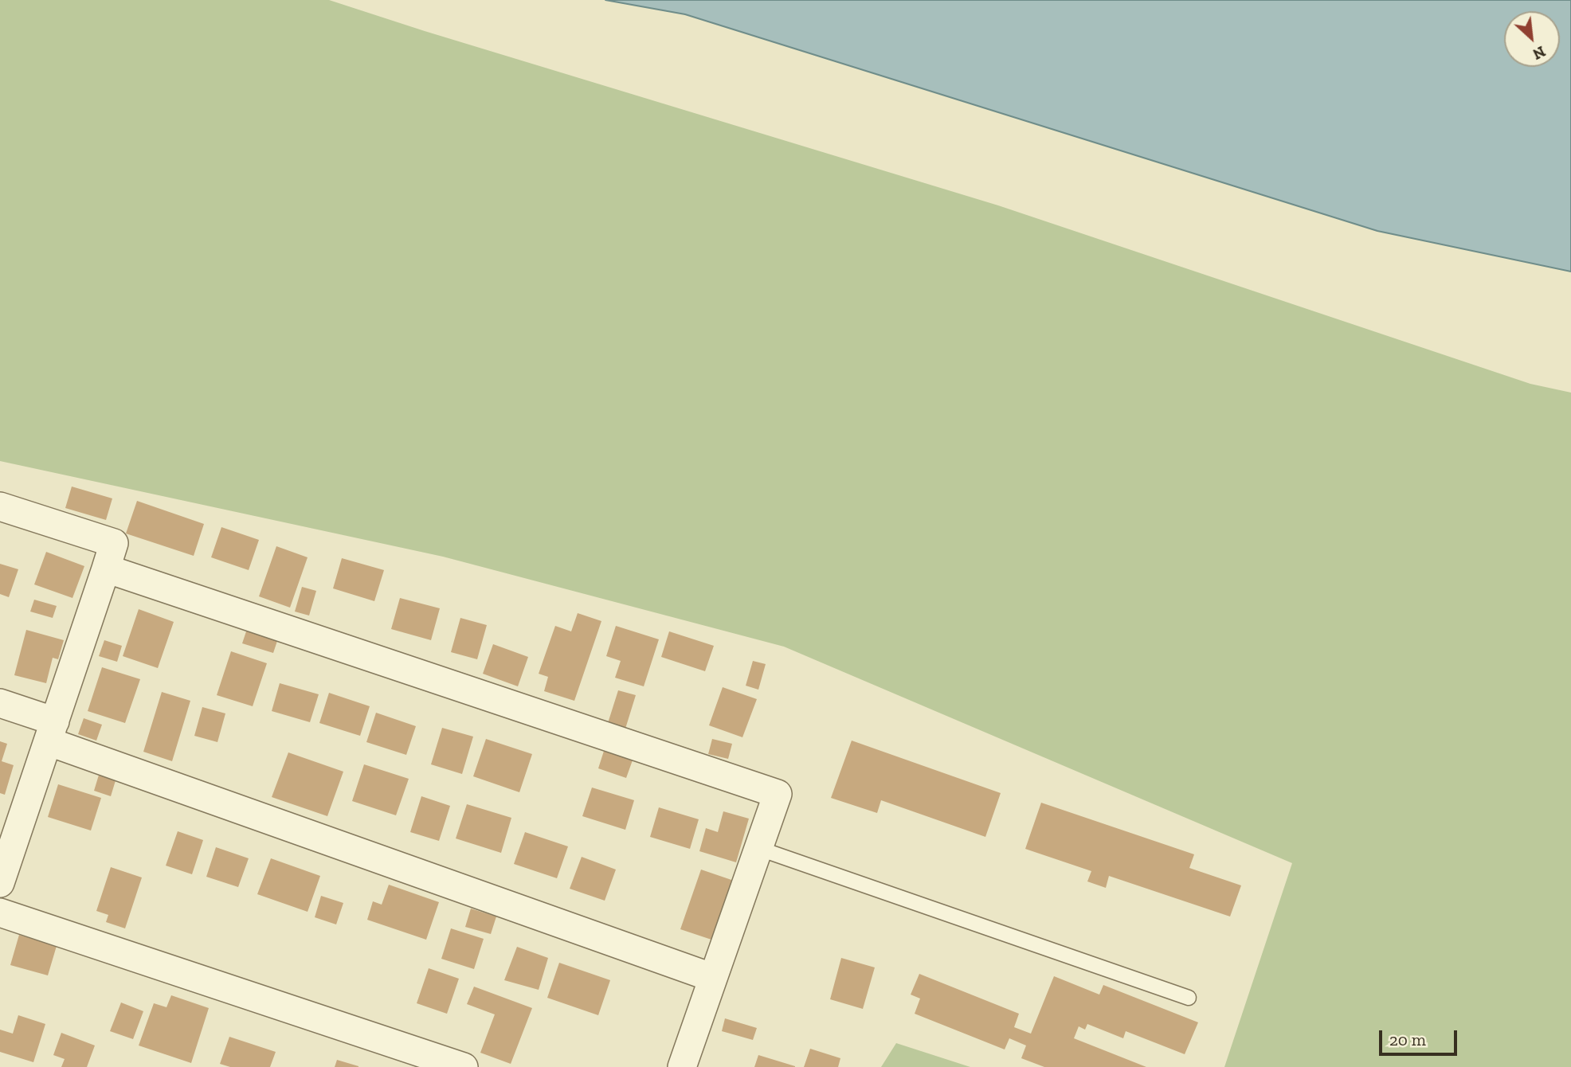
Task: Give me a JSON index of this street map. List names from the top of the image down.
{
  "scale_bar": "20 m",
  "north": "bottom right"
}
